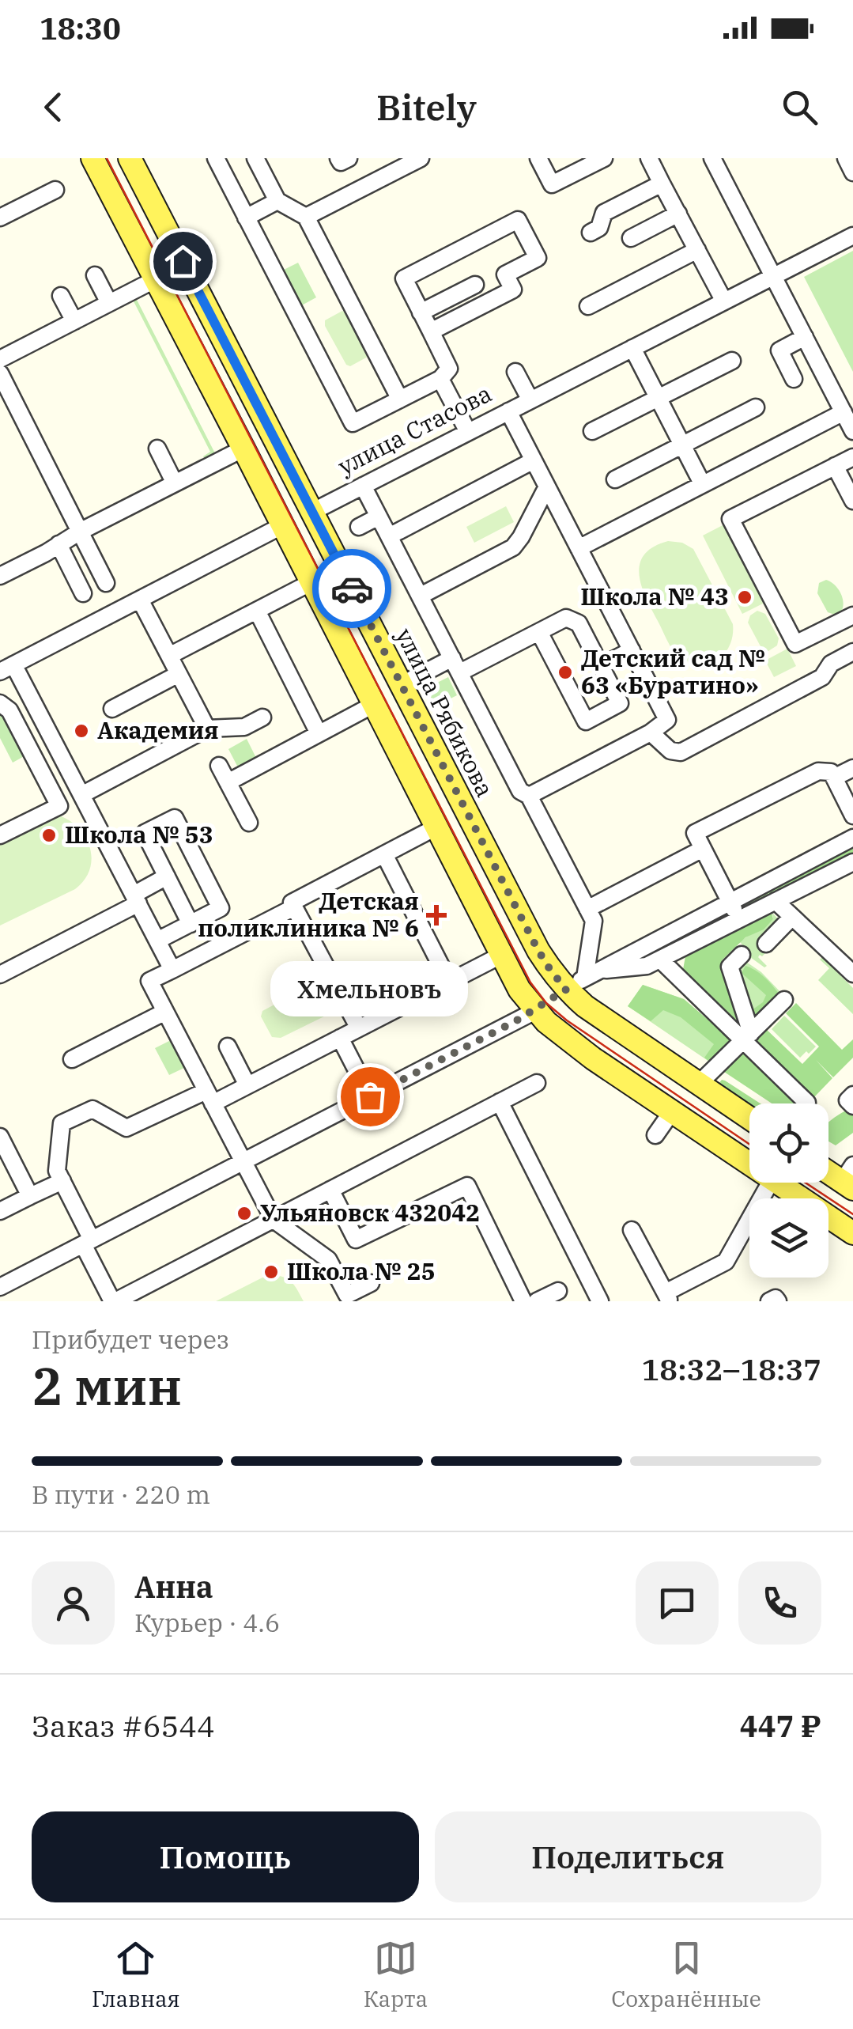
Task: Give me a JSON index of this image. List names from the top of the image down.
{
  "streets": {
    "main road": ["улица Стасова", "улица Рябикова"]
  },
  "crossings": [
    ["улица Стасова", "улица Рябикова"]
  ],
  "places": {
    "other": [
      "Школа № 43",
      "Детский сад № 63 «Буратино»",
      "Академия",
      "Школа № 53",
      "Хмельновъ",
      "Ульяновск 432042",
      "Школа № 25"
    ],
    "health": ["Детская поликлиника № 6"]
  },
  "page": {
    "status": "18:30",
    "header": "Bitely",
    "bubble": "Хмельновъ",
    "heading": ["2 мин", "Прибудет через", "18:32–18:37"],
    "panel": [
      "Анна",
      "Курьер · 4.6",
      "Заказ #6544",
      "447 ₽"
    ],
    "bar": "В пути · 220 m",
    "buttons": ["Помощь", "Поделиться"],
    "tabs": ["Главная", "Карта", "Сохранённые"]
  }
}
